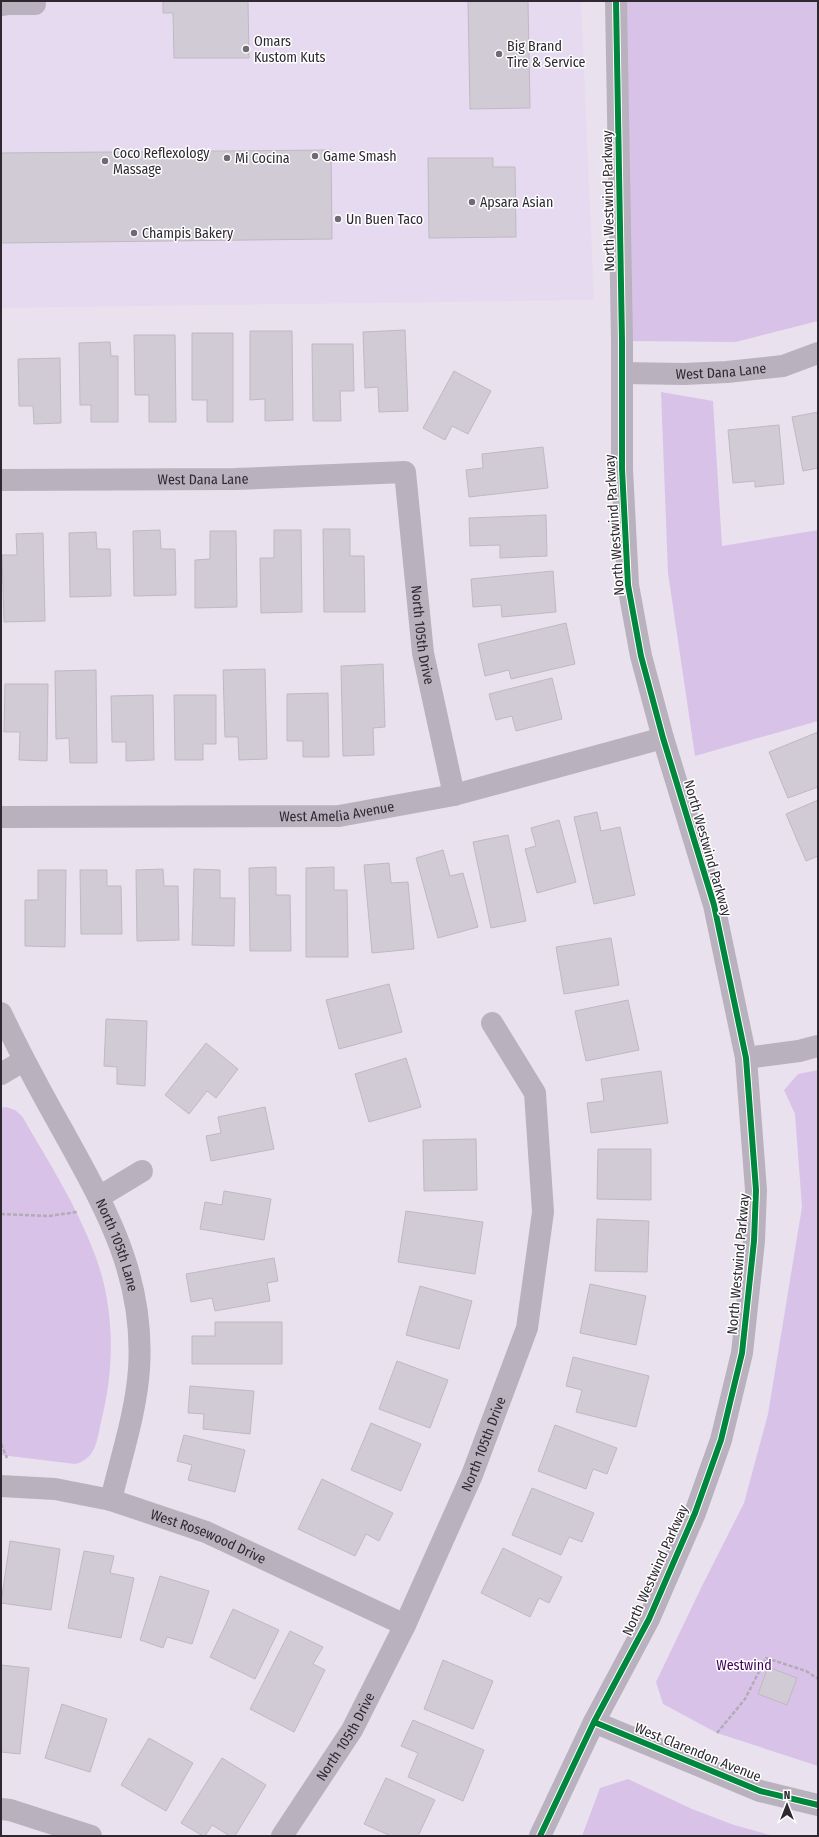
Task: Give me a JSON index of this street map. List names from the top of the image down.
{
  "streets": {
    "street": [
      "North Westwind Parkway",
      "West Dana Lane",
      "North 105th Drive",
      "West Amelia Avenue",
      "North 105th Lane",
      "West Rosewood Drive",
      "West Clarendon Avenue"
    ]
  },
  "crossings": [
    ["North Westwind Parkway", "West Dana Lane"],
    ["North Westwind Parkway", "West Amelia Avenue"],
    ["North Westwind Parkway", "West Clarendon Avenue"],
    ["West Dana Lane", "North 105th Drive"],
    ["North 105th Drive", "West Amelia Avenue"],
    ["North 105th Drive", "West Rosewood Drive"],
    ["North 105th Lane", "West Rosewood Drive"]
  ],
  "parks": ["Westwind"],
  "places": [
    "Omars Kustom Kuts",
    "Big Brand Tire & Service",
    "Game Smash",
    "Mi Cocina",
    "Coco Reflexology Massage",
    "Apsara Asian",
    "Un Buen Taco",
    "Champis Bakery"
  ],
  "north": "top"
}
